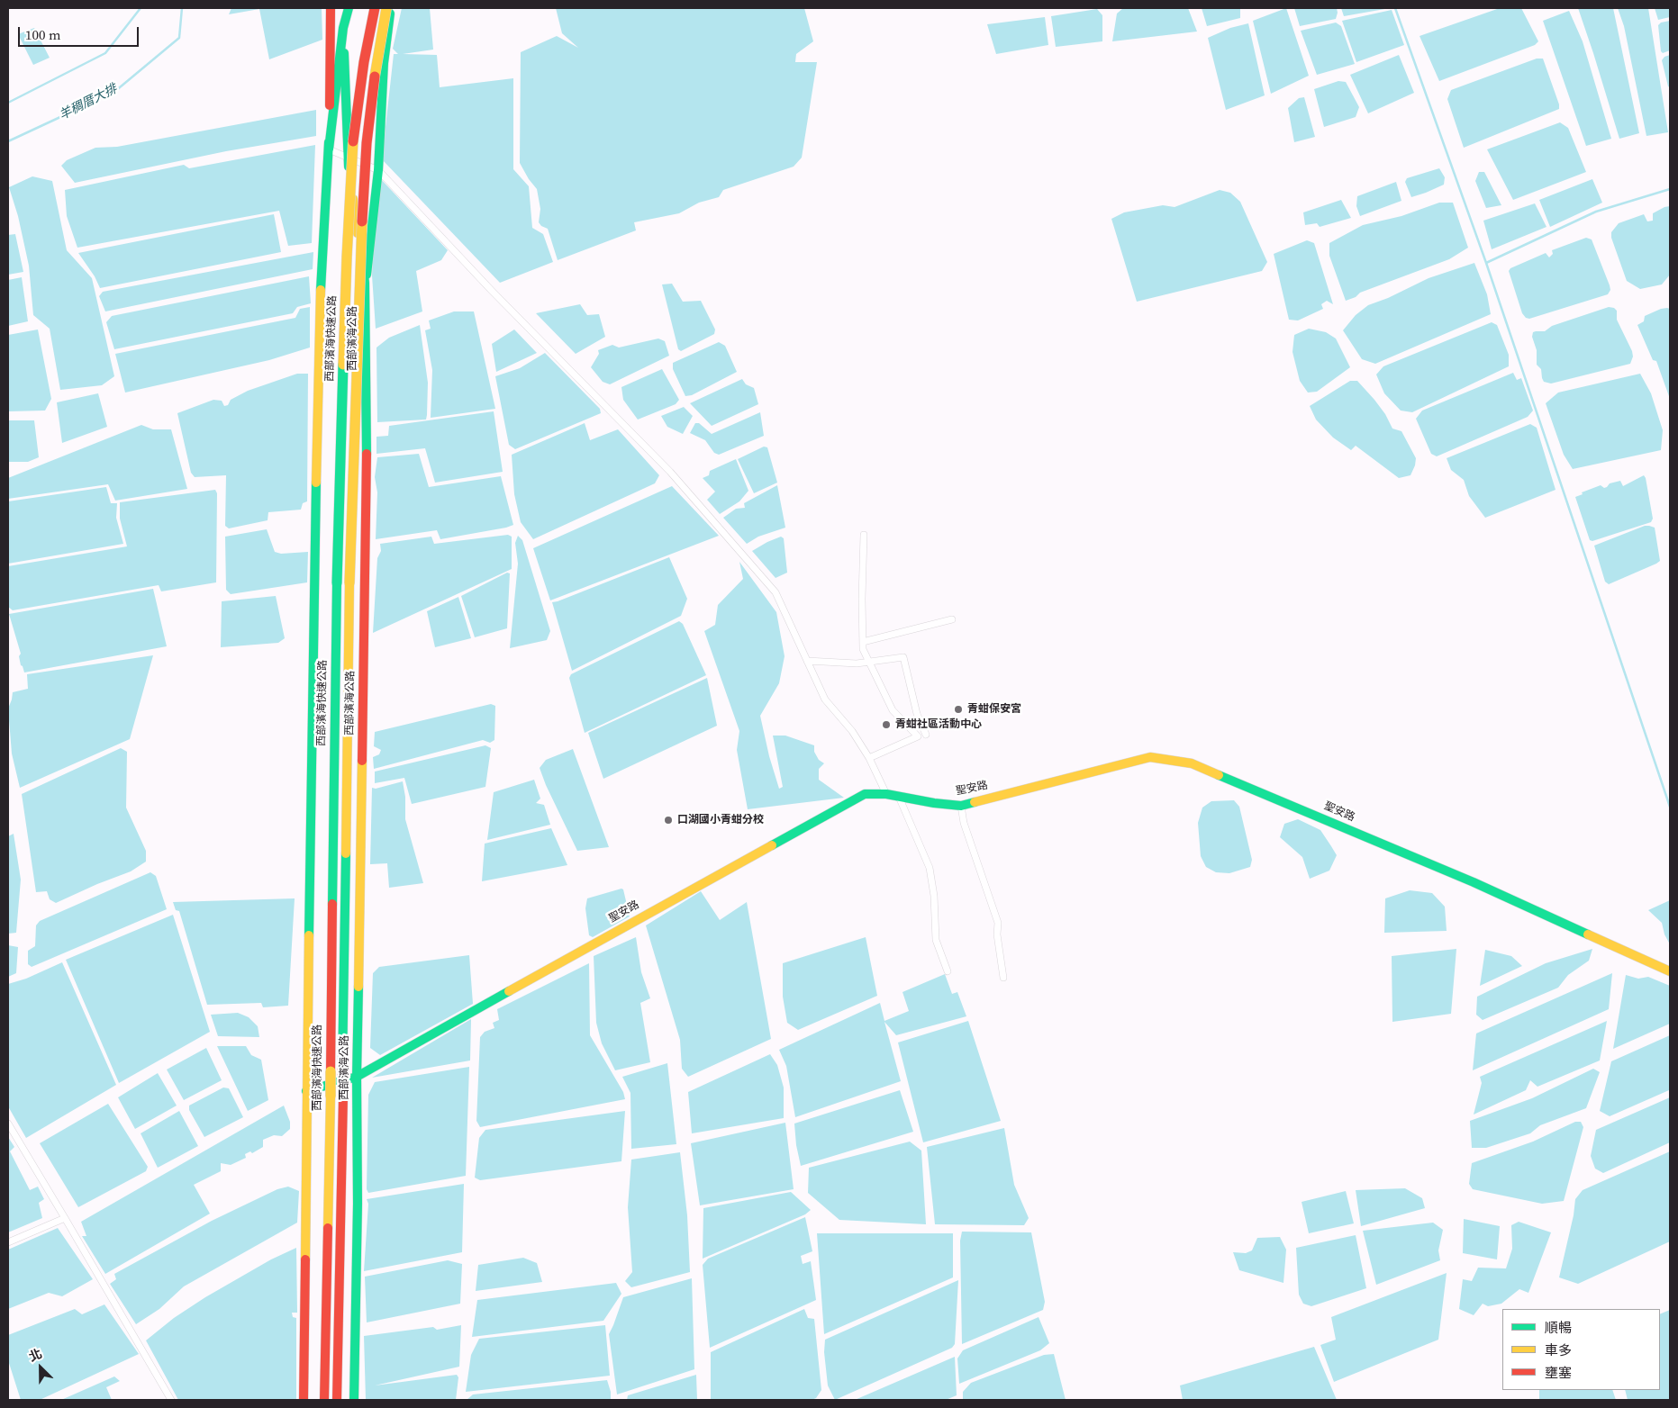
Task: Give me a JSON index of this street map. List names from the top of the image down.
{
  "streets": {
    "main road": ["西部濱海快速公路", "西部濱海公路", "聖安路"]
  },
  "crossings": [
    ["西部濱海公路", "聖安路"]
  ],
  "water": ["羊稠厝大排"],
  "places": ["青蚶保安宮", "青蚶社區活動中心", "口湖國小青蚶分校"],
  "legend": ["順暢", "車多", "壅塞"],
  "scale_bar": "100 m",
  "north": "top left"
}
